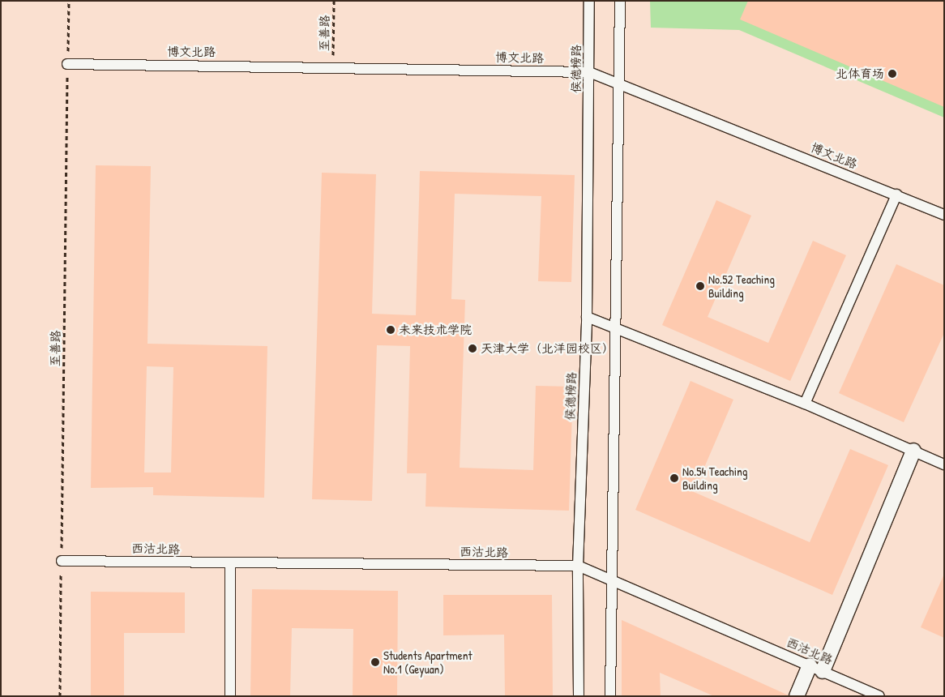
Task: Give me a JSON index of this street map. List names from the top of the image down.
{
  "streets": {
    "lane": ["博文北路", "侯德榜路", "西沽北路"],
    "path": ["至善路"]
  },
  "crossings": [
    ["至善路", "博文北路"],
    ["至善路", "西沽北路"],
    ["博文北路", "侯德榜路"],
    ["侯德榜路", "西沽北路"]
  ],
  "places": [
    "北体育场",
    "No.52 Teaching Building",
    "未来技术学院",
    "天津大学（北洋园校区）",
    "No.54 Teaching Building",
    "Students Apartment No.1 (Geyuan)"
  ]
}
